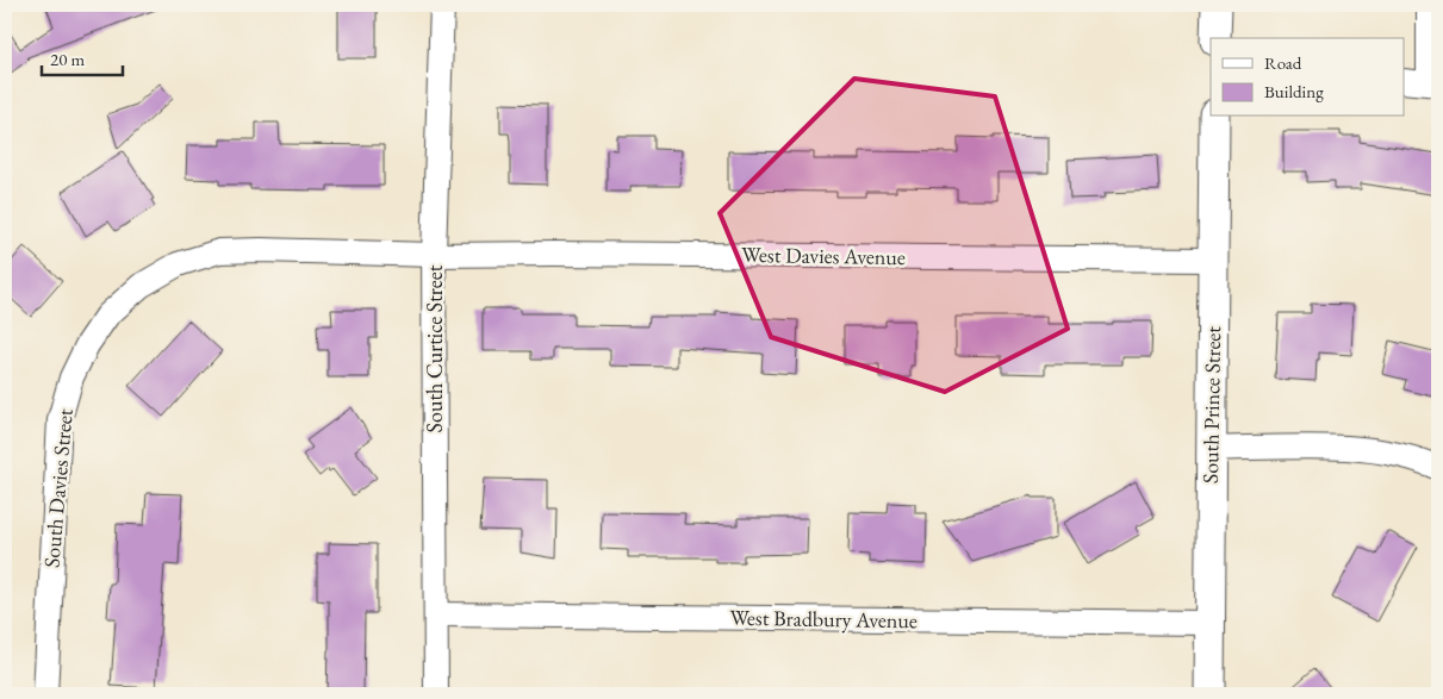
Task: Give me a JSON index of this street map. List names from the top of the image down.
{
  "streets": {
    "street": [
      "West Davies Avenue",
      "South Curtice Street",
      "South Prince Street",
      "South Davies Street",
      "West Bradbury Avenue"
    ]
  },
  "crossings": [
    ["West Davies Avenue", "South Curtice Street"],
    ["West Davies Avenue", "South Prince Street"],
    ["West Davies Avenue", "South Davies Street"],
    ["South Curtice Street", "South Davies Street"],
    ["South Curtice Street", "West Bradbury Avenue"],
    ["South Prince Street", "West Bradbury Avenue"]
  ],
  "legend": ["Road", "Building"],
  "scale_bar": "20 m"
}
